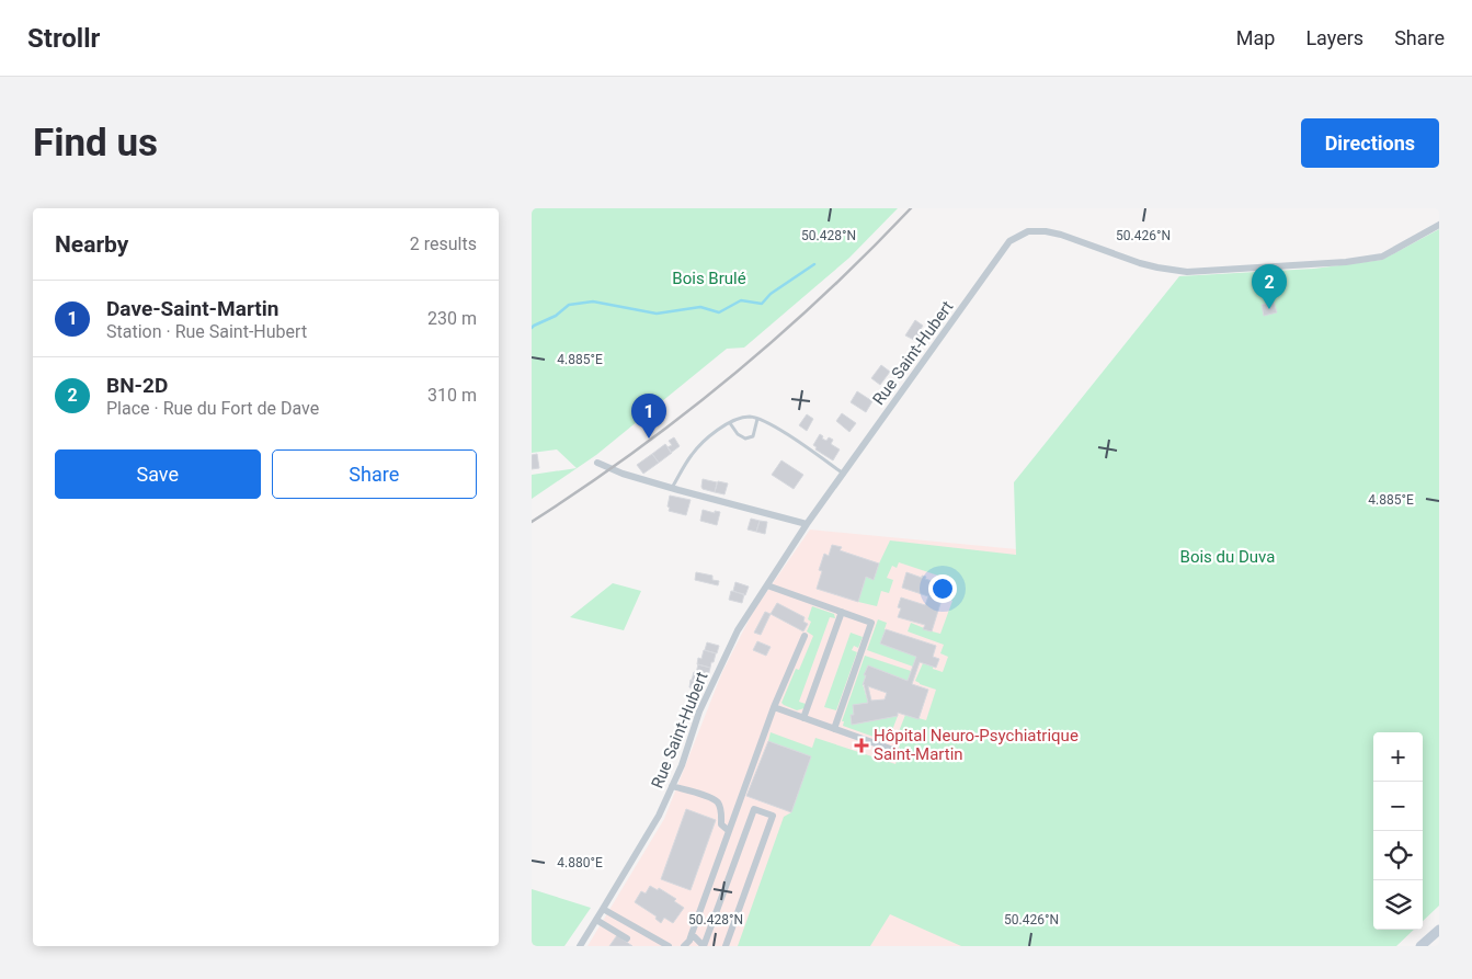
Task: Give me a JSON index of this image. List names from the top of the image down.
{
  "streets": {
    "street": ["Rue Saint-Hubert"]
  },
  "parks": ["Bois Brulé", "Bois du Duva"],
  "places": {
    "health": ["Hôpital Neuro-Psychiatrique Saint-Martin"]
  },
  "page": {
    "header": "Strollr",
    "nav": ["Map", "Layers", "Share"],
    "buttons": [
      "Directions",
      ["Save", "Share"]
    ],
    "title": "Find us",
    "heading": ["Nearby", "2 results"],
    "pins": ["2", "1"],
    "list": [
      {
        "mark": "1",
        "name": "Dave-Saint-Martin",
        "note": "Station · Rue Saint-Hubert",
        "value": "230 m"
      },
      {
        "mark": "2",
        "name": "BN-2D",
        "note": "Place · Rue du Fort de Dave",
        "value": "310 m"
      }
    ],
    "map_buttons": ["+", "−"]
  },
  "coordinates": [
    "50.428°N",
    "50.426°N",
    "4.885°E",
    "4.880°E"
  ]
}
